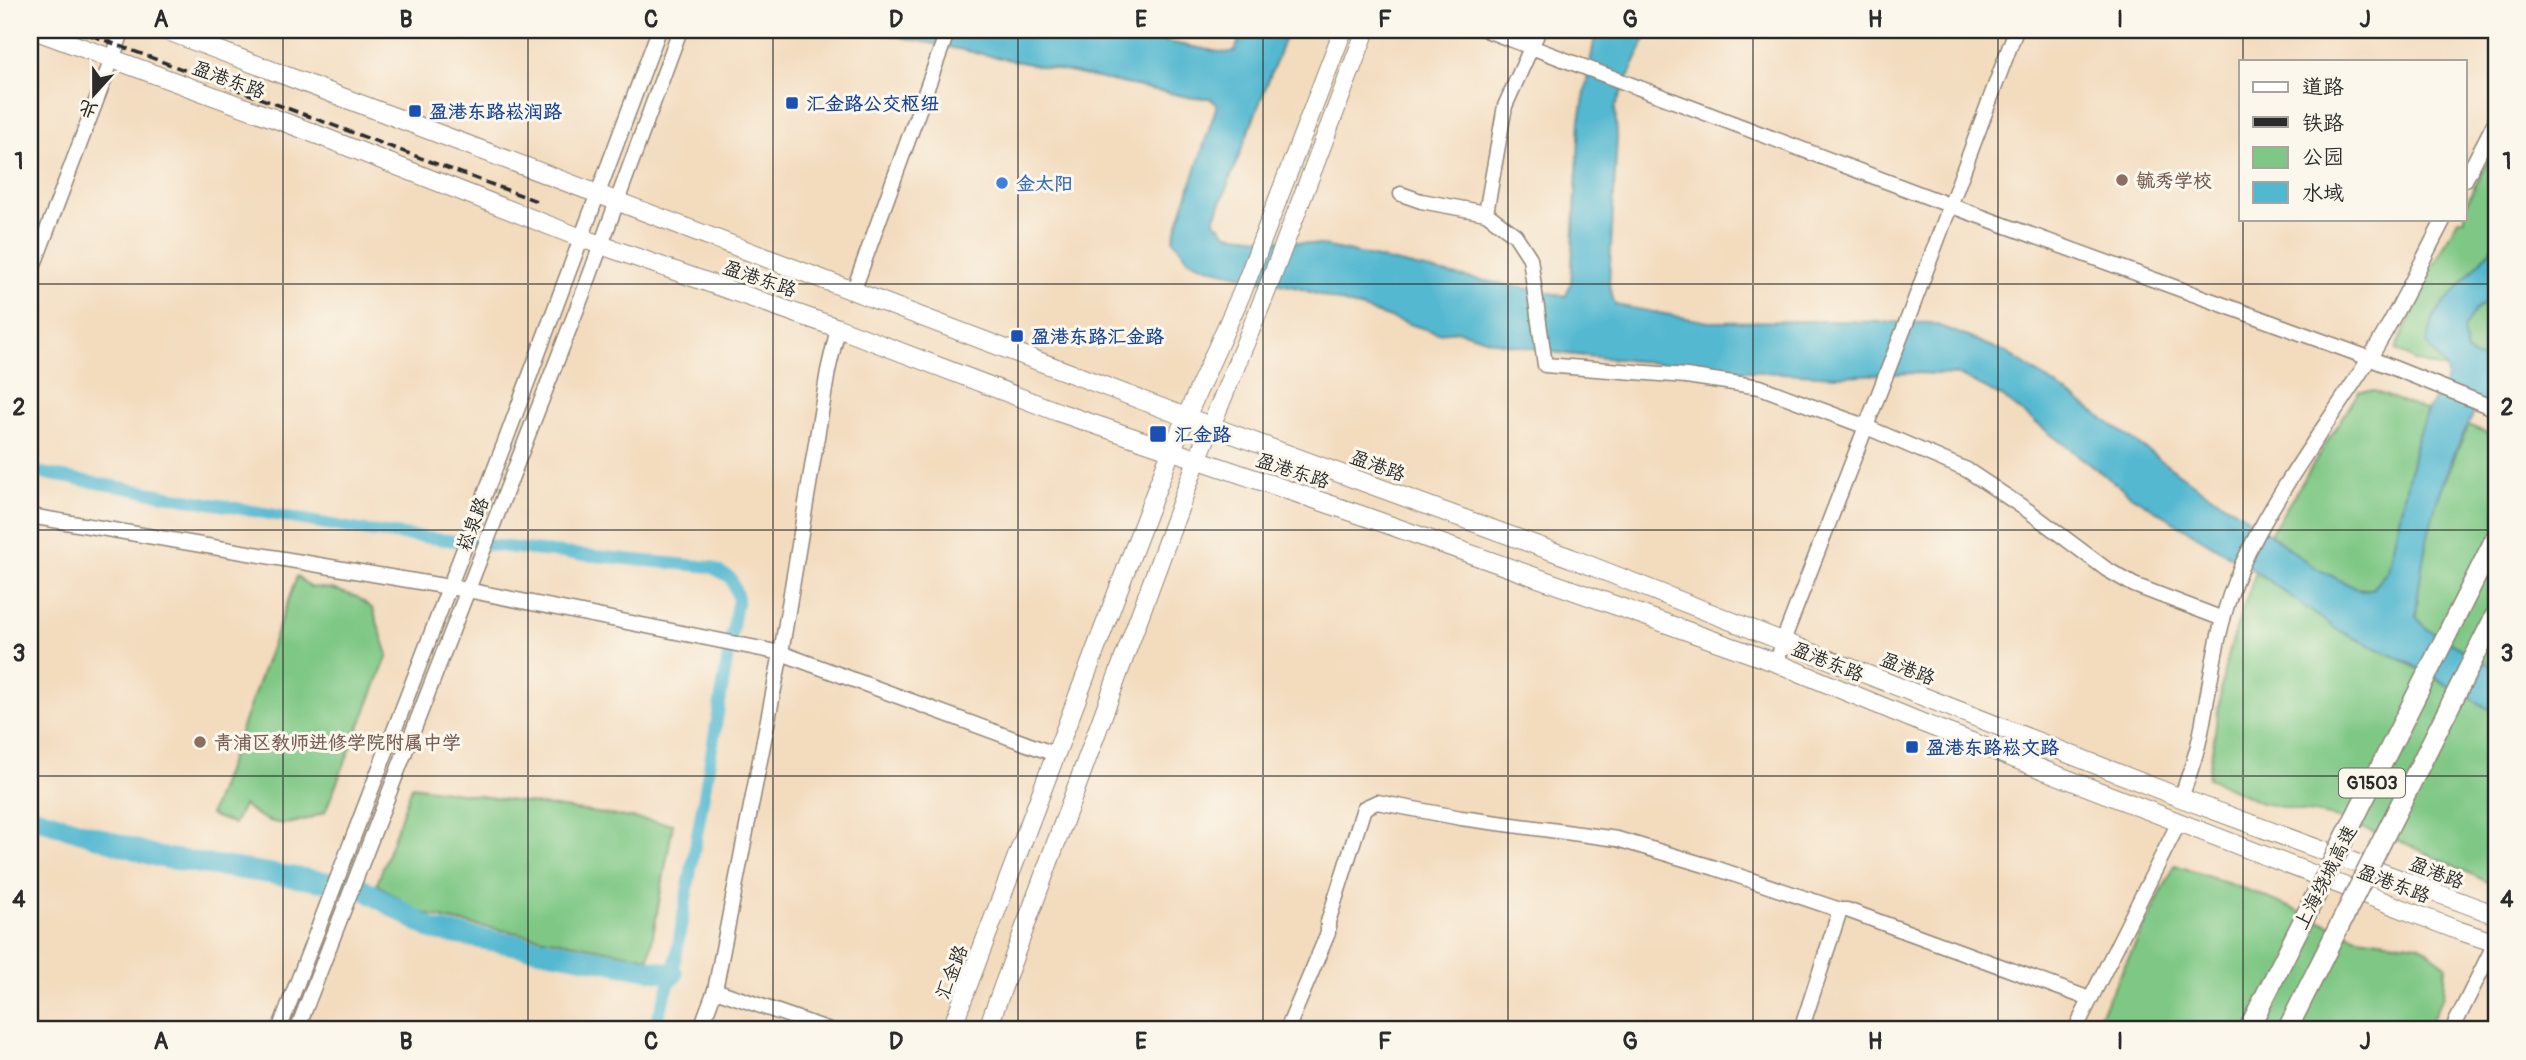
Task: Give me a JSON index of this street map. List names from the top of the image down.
{
  "streets": {
    "highway": ["G1503", "上海绕城高速"],
    "main road": ["盈港东路", "盈港路", "汇金路"],
    "street": ["崧泉路"]
  },
  "crossings": [
    ["盈港东路", "盈港路"],
    ["盈港东路", "崧泉路"],
    ["盈港东路", "汇金路"],
    ["盈港路", "汇金路"]
  ],
  "places": {
    "transit": [
      "汇金路公交枢纽",
      "盈港东路崧润路",
      "盈港东路汇金路",
      "汇金路",
      "盈港东路崧文路"
    ],
    "other": ["毓秀学校", "金太阳", "青浦区教师进修学院附属中学"]
  },
  "legend": [
    "道路",
    "铁路",
    "公园",
    "水域"
  ],
  "north": "bottom",
  "grid": {
    "columns": [
      "A",
      "B",
      "C",
      "D",
      "E",
      "F",
      "G",
      "H",
      "I",
      "J"
    ],
    "rows": [
      "1",
      "2",
      "3",
      "4"
    ]
  }
}
